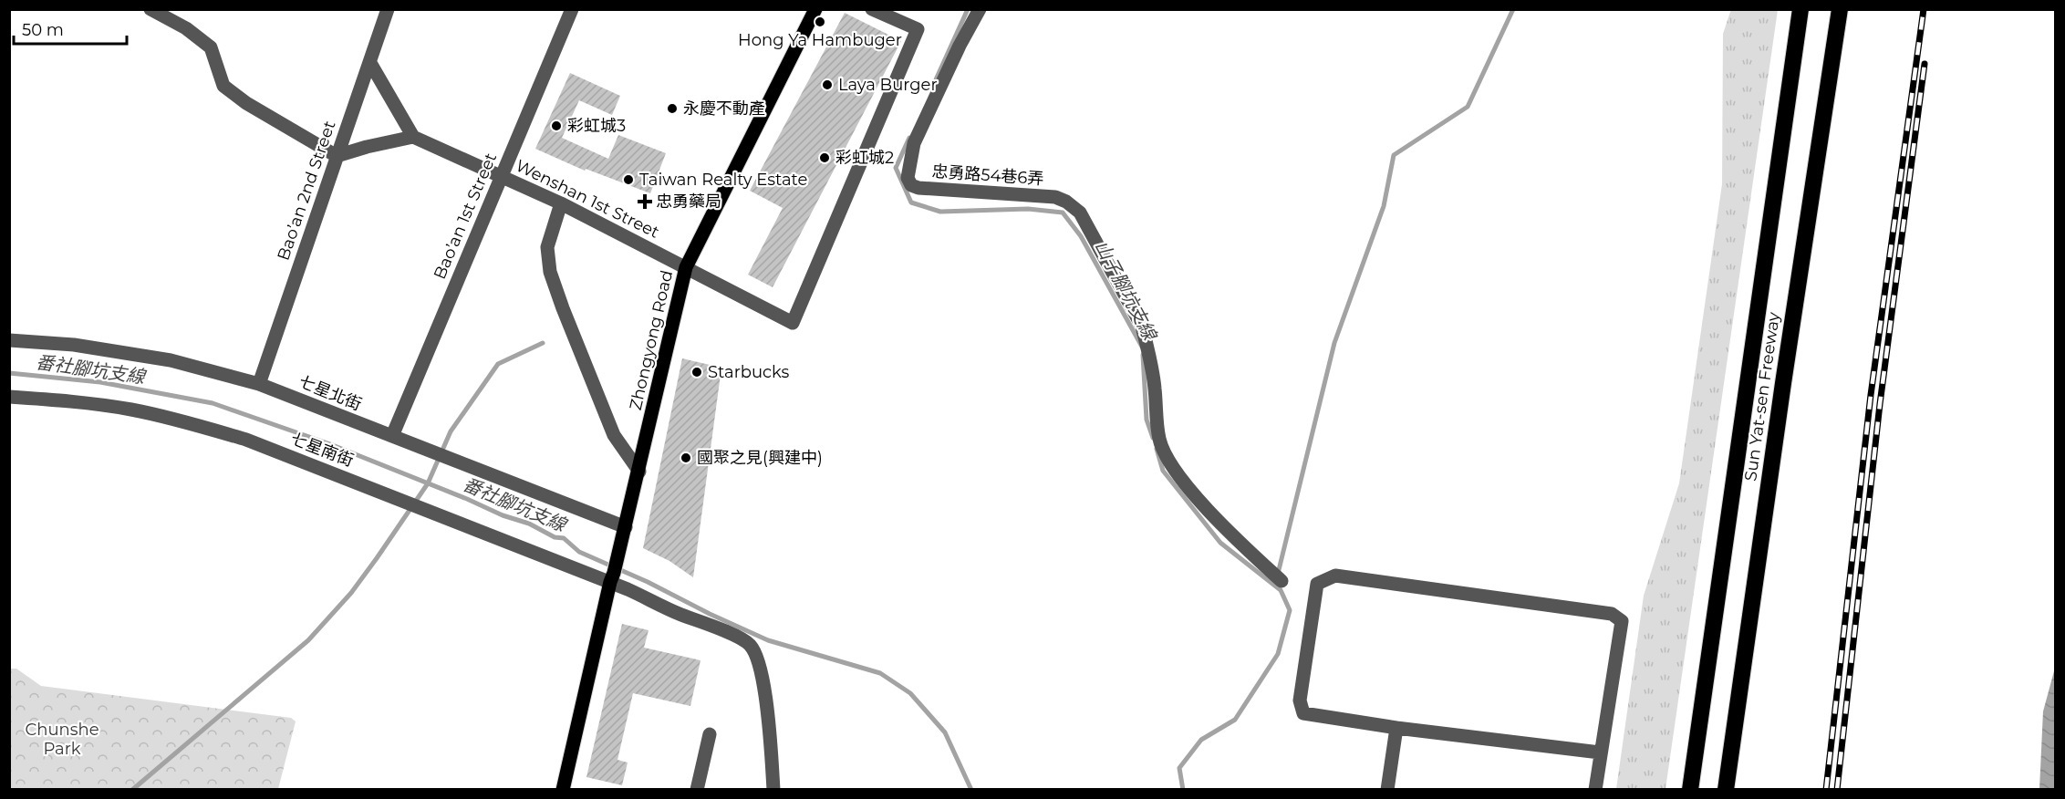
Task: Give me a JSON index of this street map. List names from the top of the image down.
{
  "streets": {
    "highway": ["Sun Yat-sen Freeway"],
    "main road": ["Zhongyong Road"],
    "street": [
      "忠勇路54巷6弄",
      "Bao’an 2nd Street",
      "Wenshan 1st Street",
      "Bao’an 1st Street",
      "七星北街",
      "七星南街"
    ]
  },
  "crossings": [
    ["Bao’an 2nd Street", "七星北街"],
    ["Wenshan 1st Street", "Bao’an 1st Street"],
    ["Wenshan 1st Street", "Zhongyong Road"],
    ["Bao’an 1st Street", "七星北街"],
    ["Zhongyong Road", "七星北街"],
    ["Zhongyong Road", "七星南街"]
  ],
  "water": ["山子腳坑支線", "番社腳坑支線"],
  "parks": ["Chunshe Park"],
  "places": {
    "other": [
      "Hong Ya Hambuger",
      "Laya Burger",
      "永慶不動產",
      "彩虹城3",
      "彩虹城2",
      "Taiwan Realty Estate",
      "Starbucks",
      "國聚之見(興建中)"
    ],
    "health": ["忠勇藥局"]
  },
  "scale_bar": "50 m"
}
